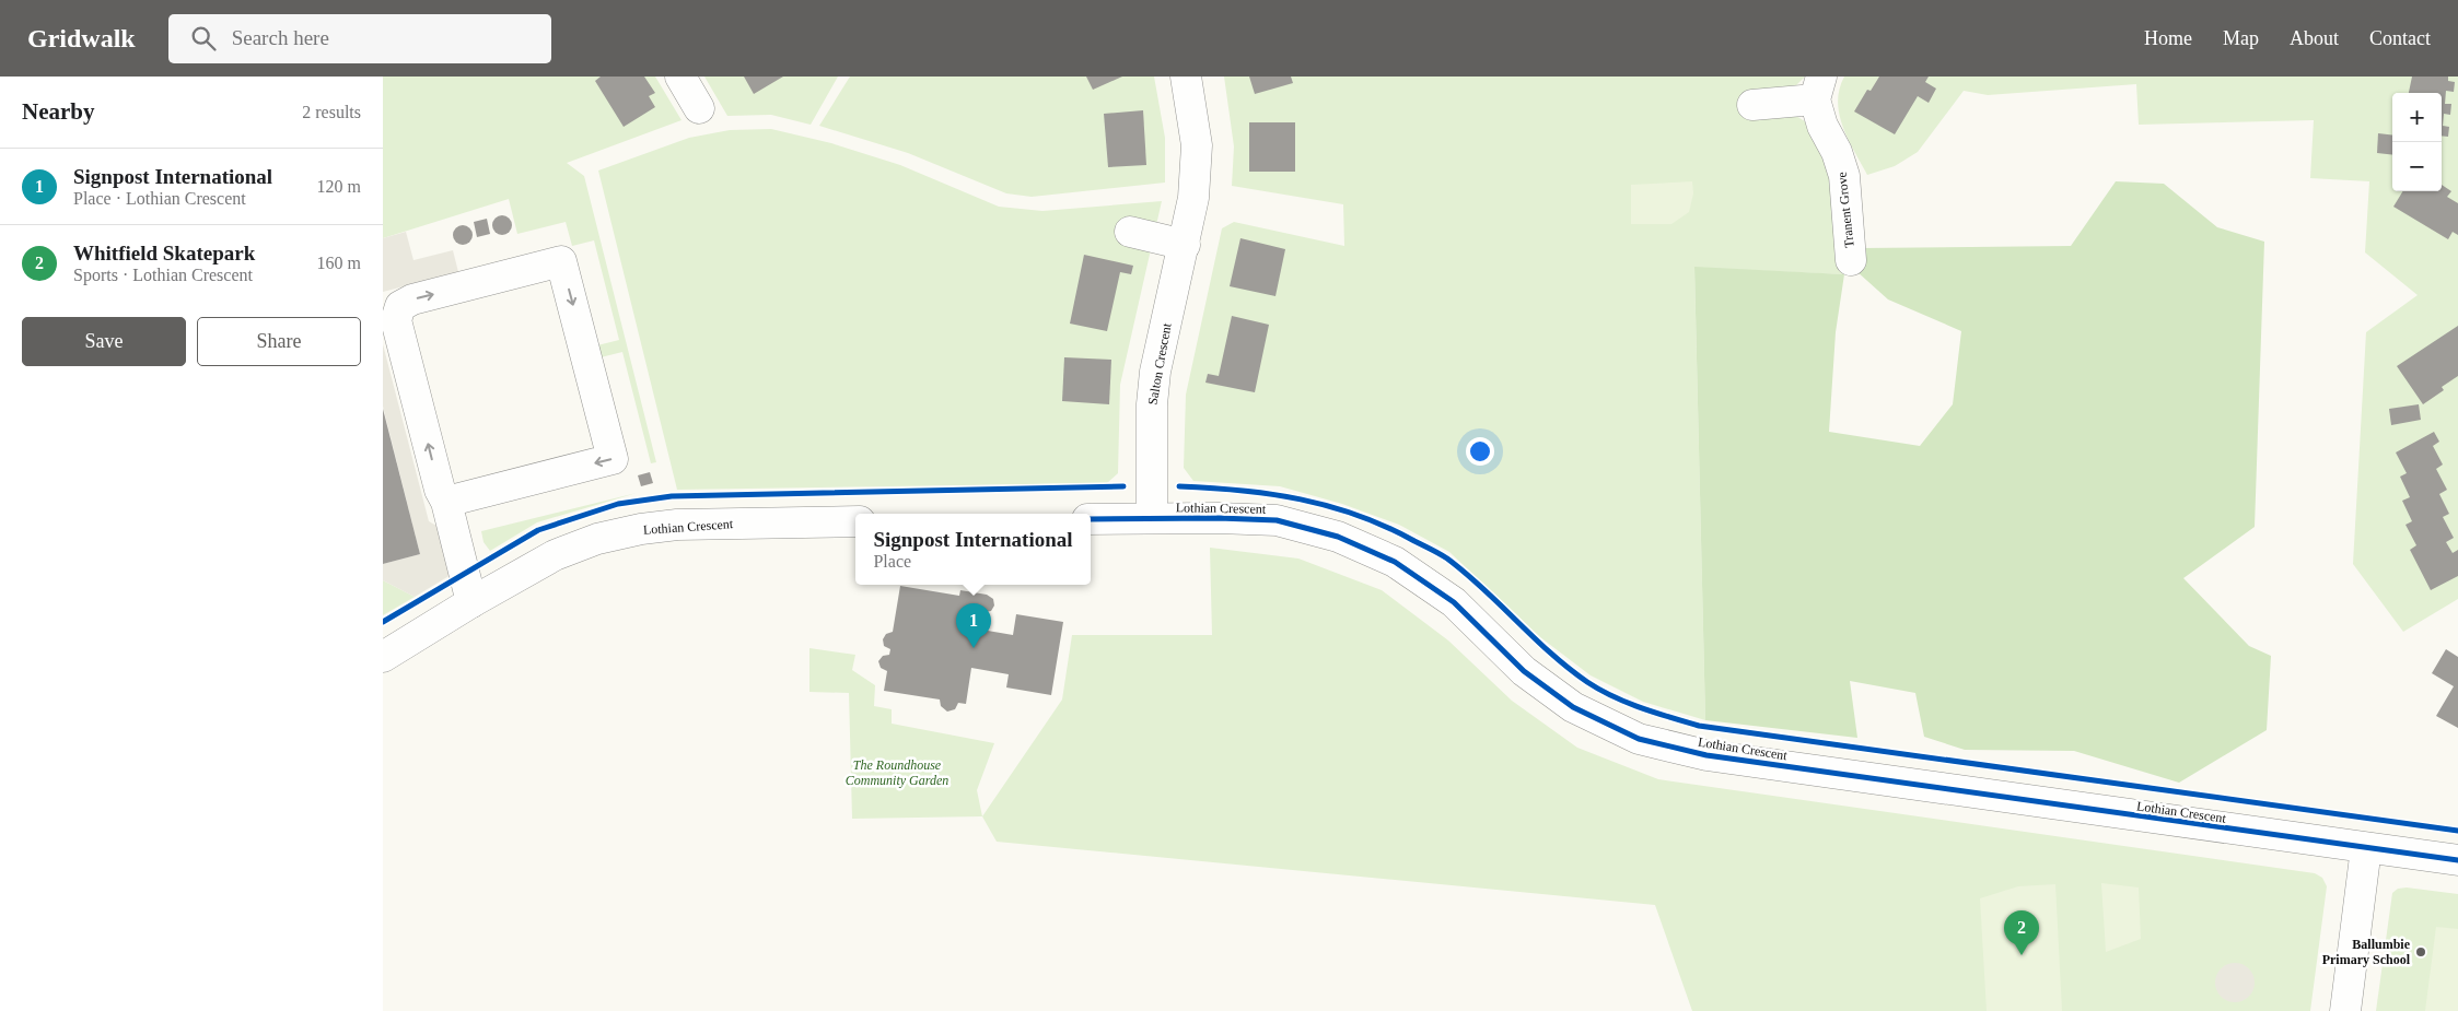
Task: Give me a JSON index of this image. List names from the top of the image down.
{
  "streets": {
    "street": ["Tranent Grove", "Salton Crescent", "Lothian Crescent"]
  },
  "crossings": [
    ["Salton Crescent", "Lothian Crescent"]
  ],
  "parks": ["The Roundhouse Community Garden"],
  "places": ["Ballumbie Primary School"],
  "page": {
    "header": "Gridwalk",
    "search": "Search here",
    "nav": [
      "Home",
      "Map",
      "About",
      "Contact"
    ],
    "heading": ["Nearby", "2 results"],
    "map_buttons": ["+", "−"],
    "list": [
      {
        "mark": "1",
        "name": "Signpost International",
        "note": "Place · Lothian Crescent",
        "value": "120 m"
      },
      {
        "mark": "2",
        "name": "Whitfield Skatepark",
        "note": "Sports · Lothian Crescent",
        "value": "160 m"
      }
    ],
    "buttons": ["Save", "Share"],
    "popup": ["Signpost International", "Place"],
    "pins": ["1", "2"]
  }
}
